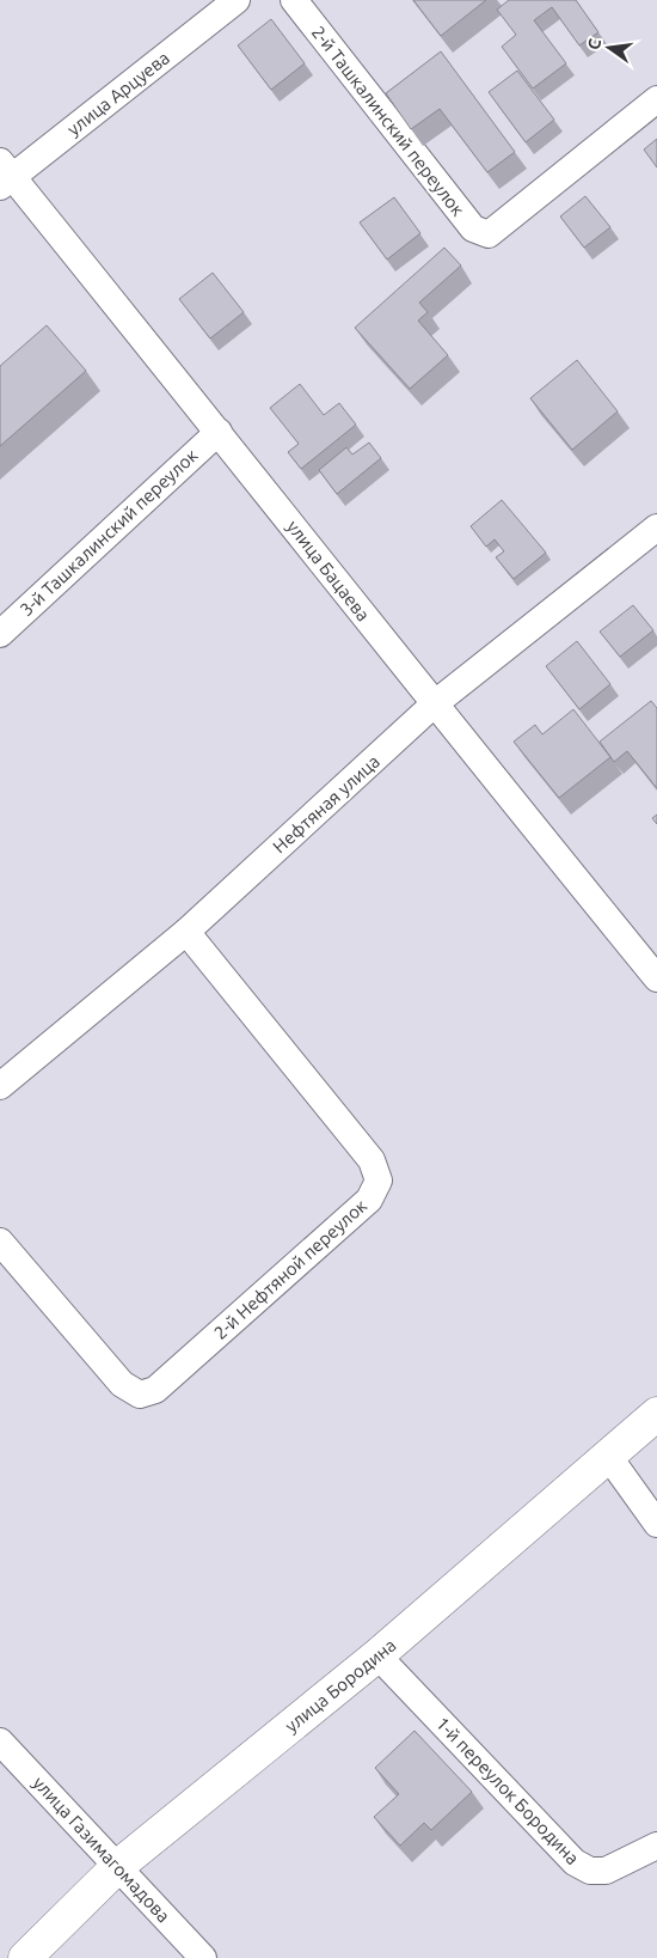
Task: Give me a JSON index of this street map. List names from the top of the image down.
{
  "streets": {
    "street": [
      "улица Арцуева",
      "2-й Ташкалинский переулок",
      "3-й Ташкалинский переулок",
      "улица Бацаева",
      "Нефтяная улица",
      "2-й Нефтяной переулок",
      "улица Бородина",
      "1-й переулок Бородина",
      "улица Газимагомадова"
    ]
  },
  "crossings": [
    ["улица Арцуева", "улица Бацаева"],
    ["3-й Ташкалинский переулок", "улица Бацаева"],
    ["улица Бацаева", "Нефтяная улица"],
    ["Нефтяная улица", "2-й Нефтяной переулок"],
    ["улица Бородина", "1-й переулок Бородина"],
    ["улица Бородина", "улица Газимагомадова"]
  ],
  "north": "left"
}
